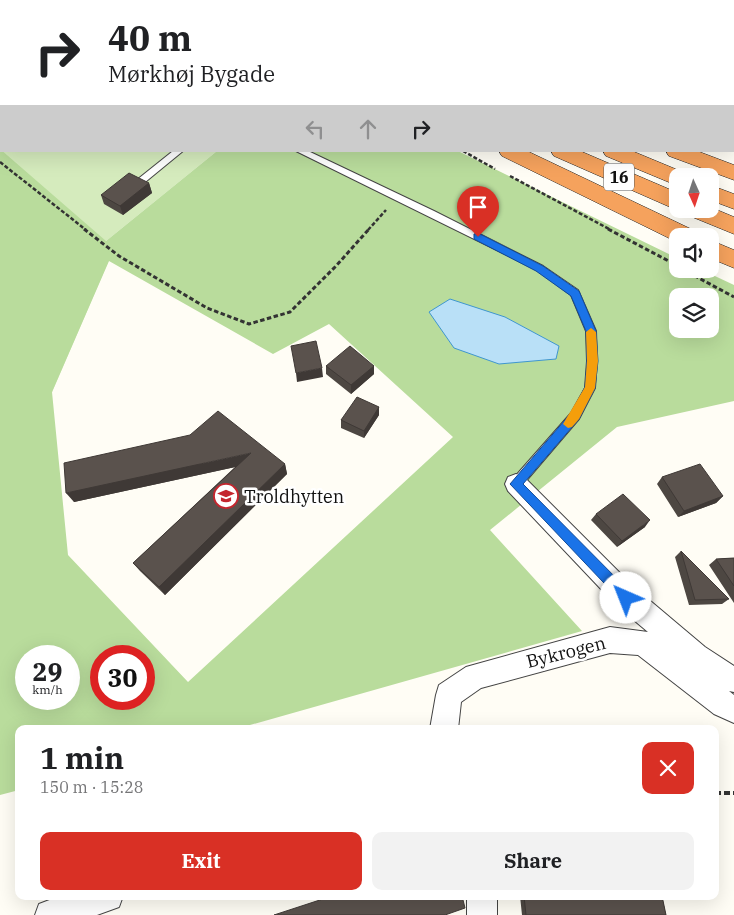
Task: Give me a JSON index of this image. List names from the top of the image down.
{
  "streets": {
    "highway": ["16"],
    "street": ["Bykrogen"]
  },
  "places": {
    "school or university": ["Troldhytten"]
  },
  "north": "bottom",
  "page": {
    "turn": ["40 m", "Mørkhøj Bygade"],
    "speed": "29 km/h",
    "limit": "30",
    "heading": ["1 min", "150 m · 15:28"],
    "buttons": ["Exit", "Share"]
  }
}
